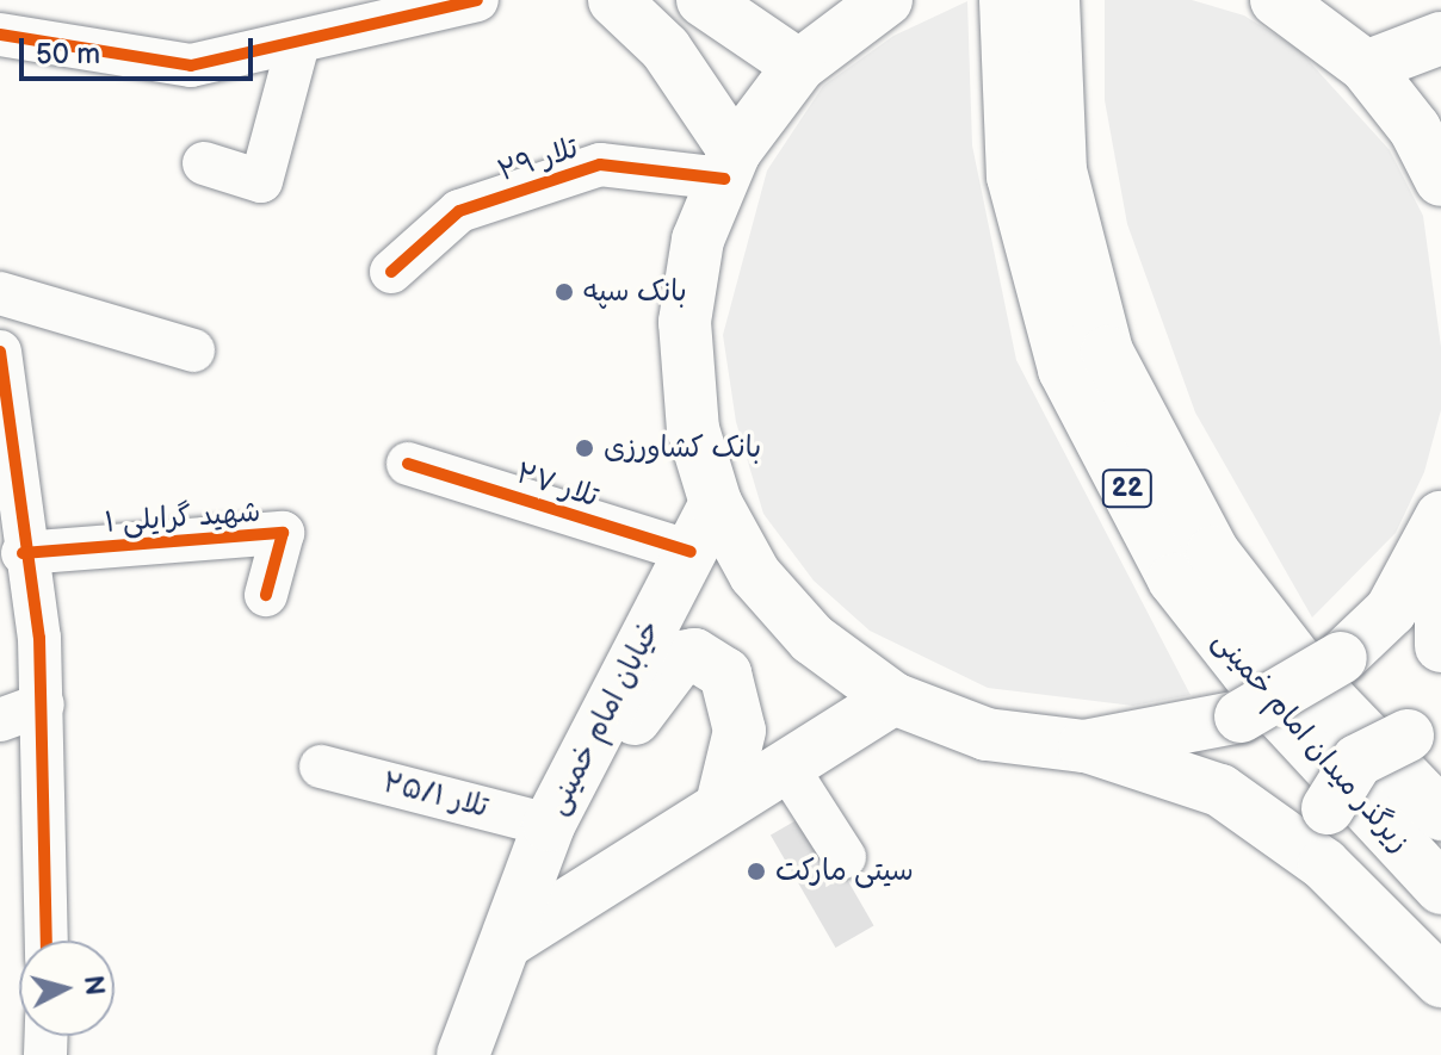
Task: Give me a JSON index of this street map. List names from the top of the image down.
{
  "streets": {
    "main road": ["22", "خیابان امام خمینی", "زیرگذر میدان امام خمینی"],
    "street": [
      "تلار ۲۹",
      "تلار ۲۷",
      "شهید گرایلی ۱",
      "تلار ۲۵/۱"
    ]
  },
  "crossings": [
    ["تلار ۲۷", "خیابان امام خمینی"],
    ["خیابان امام خمینی", "تلار ۲۵/۱"]
  ],
  "places": ["بانک سپه", "بانک کشاورزی", "سیتی مارکت"],
  "scale_bar": "50 m",
  "north": "right"
}
